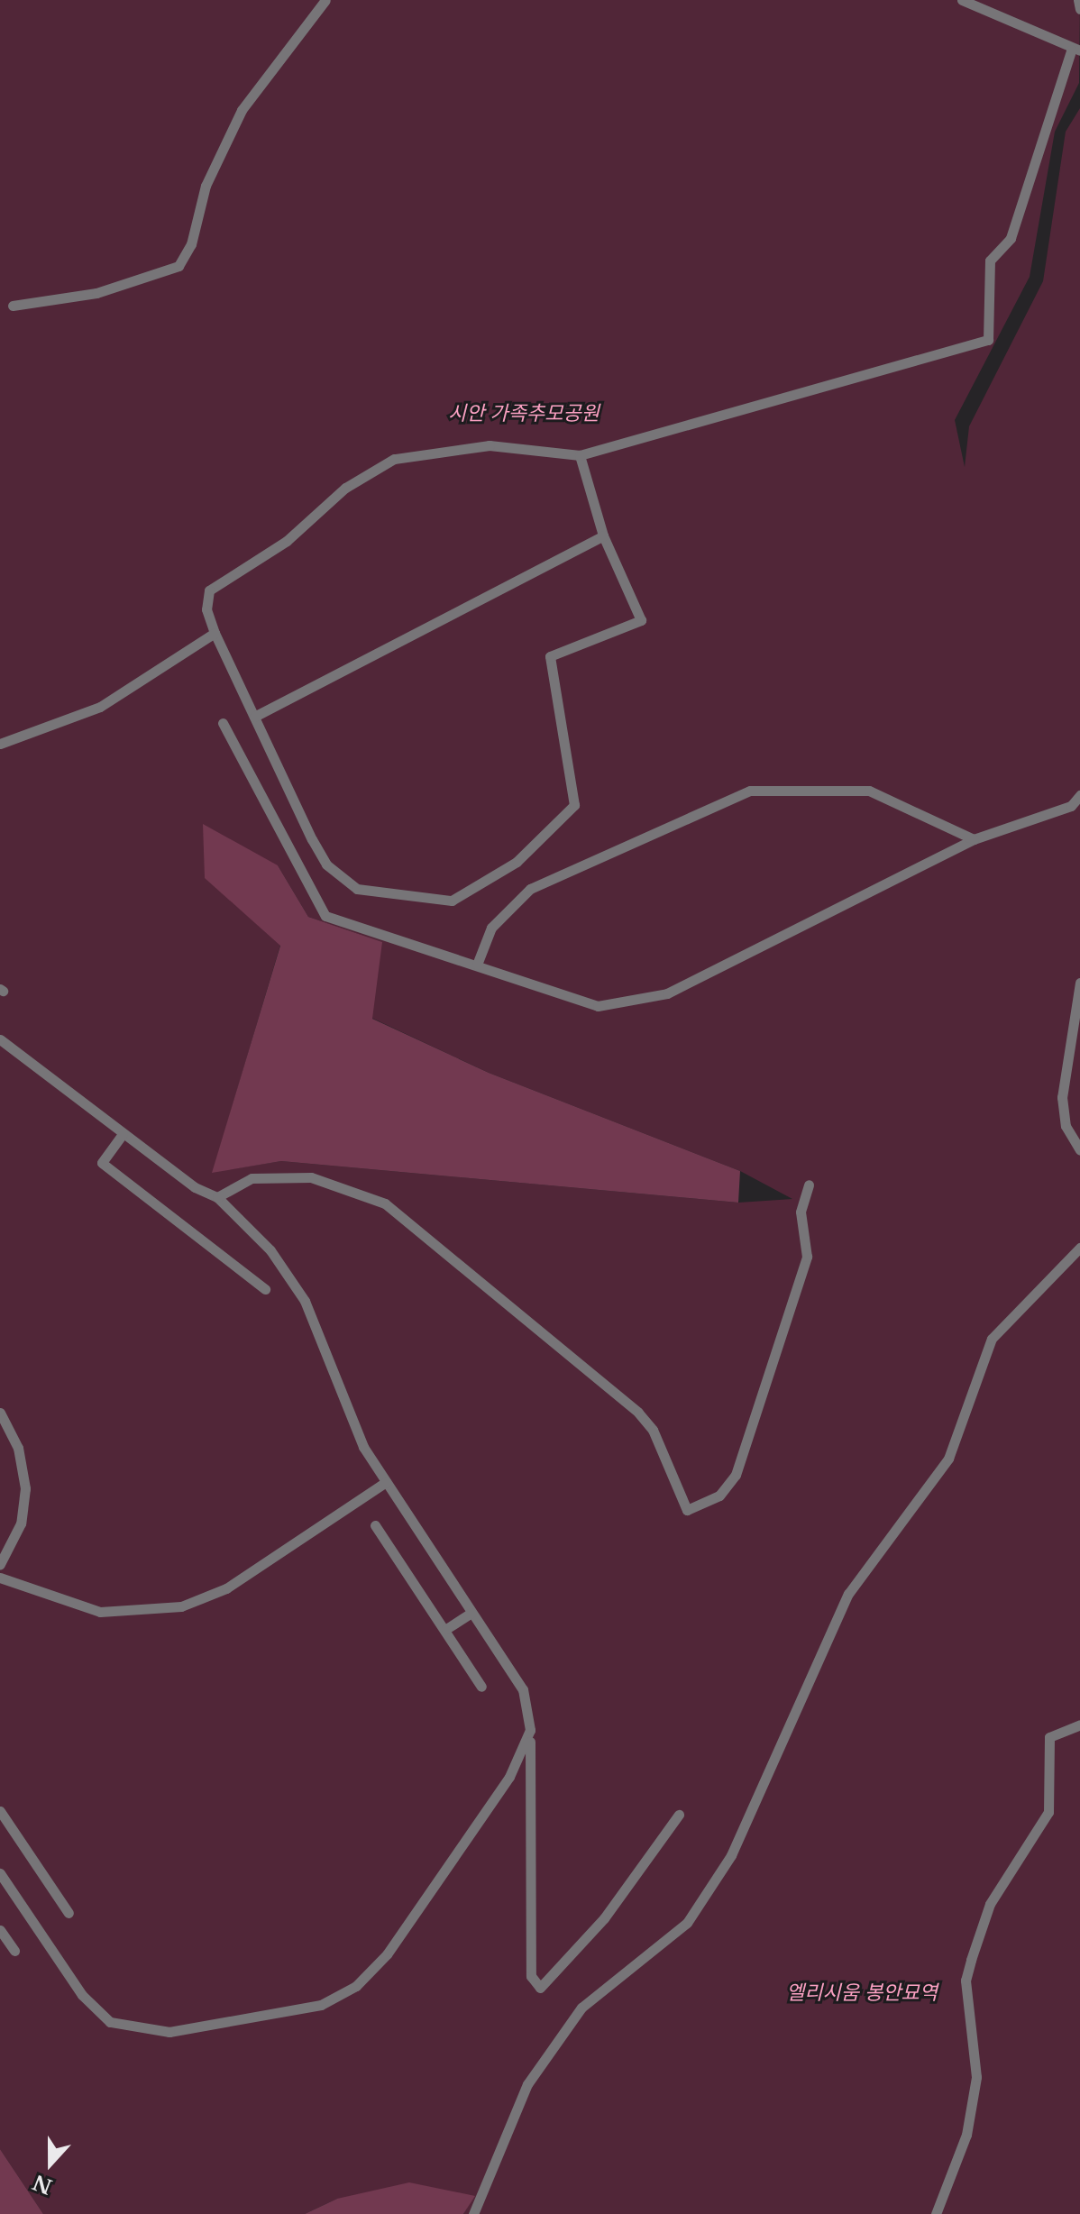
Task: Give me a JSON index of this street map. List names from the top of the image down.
{
  "parks": ["시안 가족추모공원", "엘리시움 봉안묘역"],
  "north": "bottom"
}
